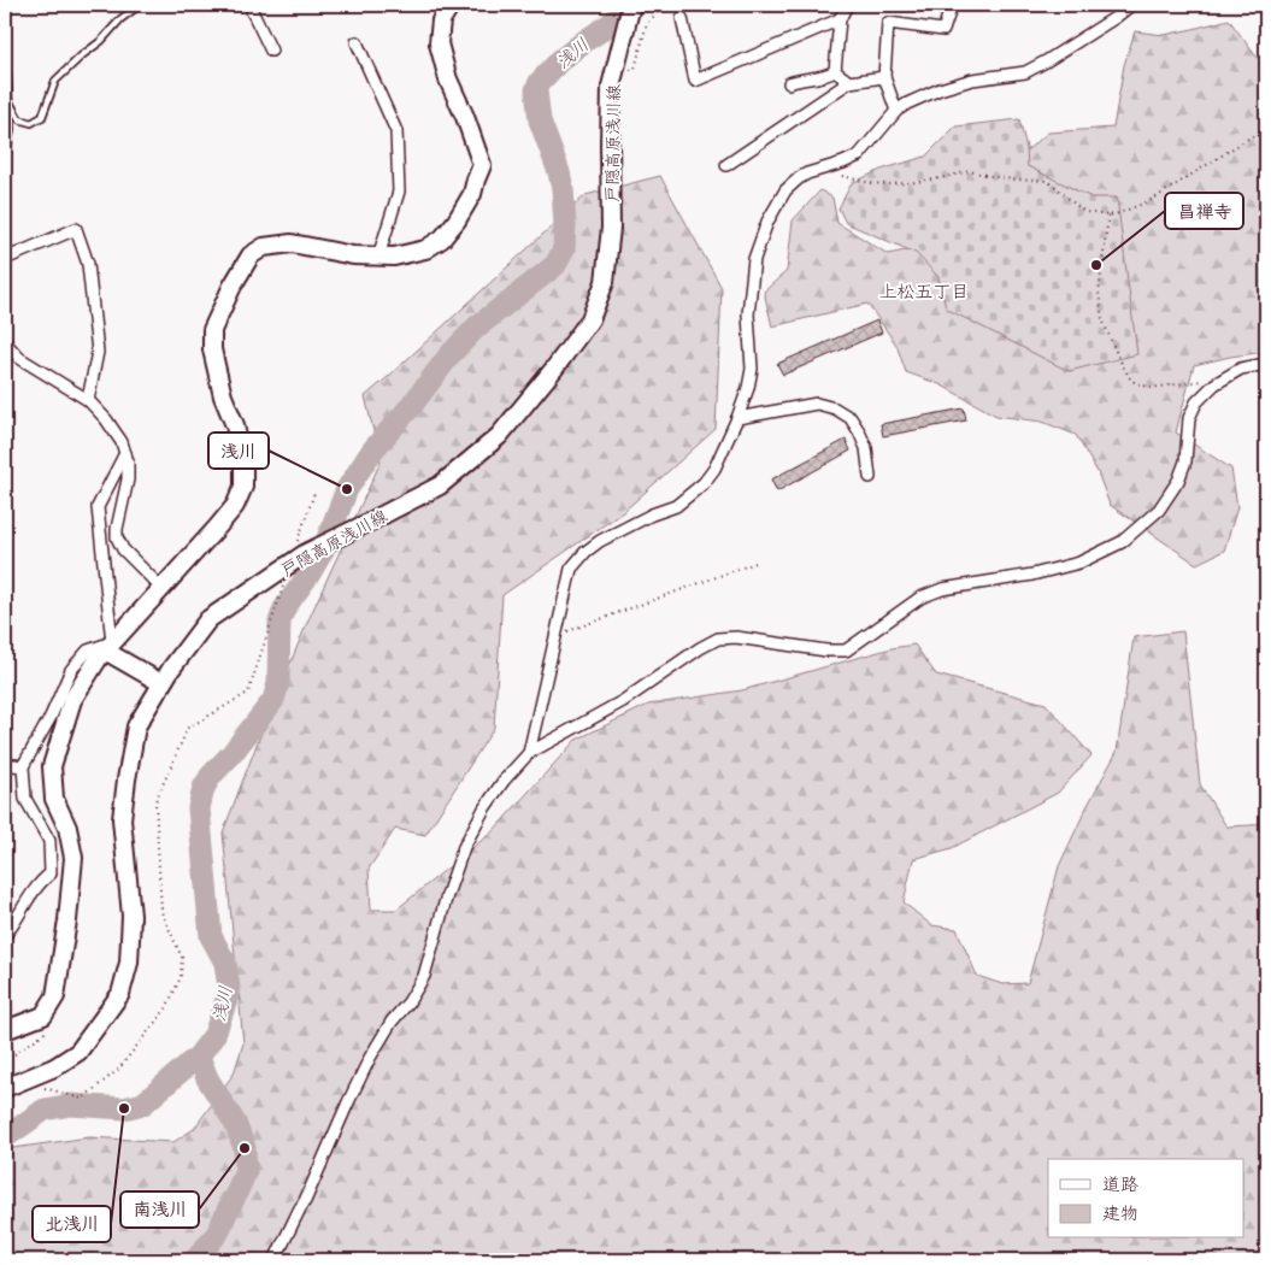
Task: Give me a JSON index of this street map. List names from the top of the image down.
{
  "streets": {
    "main road": ["戸隠高原浅川線"]
  },
  "districts": ["上松五丁目"],
  "water": ["浅川"],
  "places": [
    "昌禅寺",
    "浅川",
    "北浅川",
    "南浅川"
  ],
  "legend": ["道路", "建物"]
}
